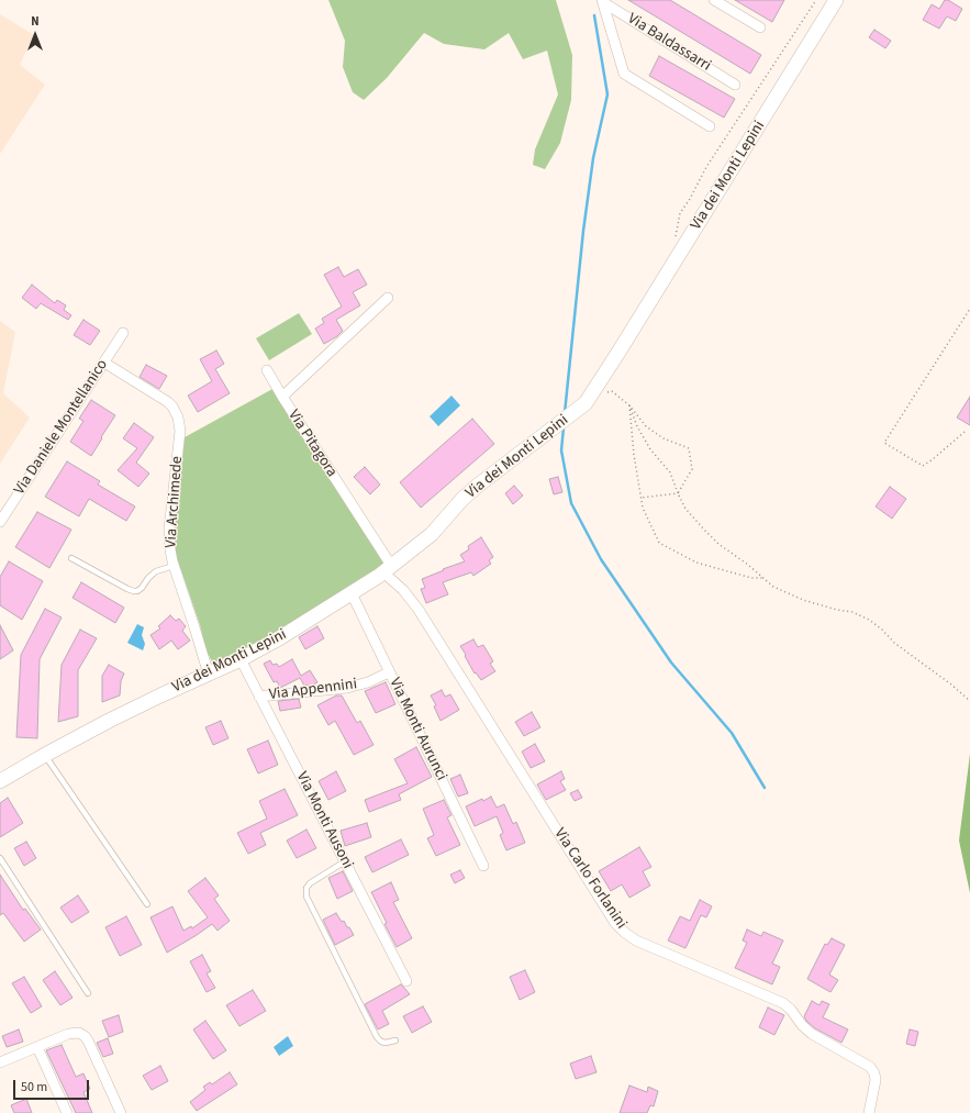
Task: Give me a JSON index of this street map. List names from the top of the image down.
{
  "streets": {
    "street": [
      "Via Baldassarri",
      "Via dei Monti Lepini",
      "Via Daniele Montellanico",
      "Via Pitagora",
      "Via Archimede",
      "Via Appennini",
      "Via Monti Aurunci",
      "Via Monti Ausoni",
      "Via Carlo Forlanini"
    ]
  },
  "crossings": [
    ["Via dei Monti Lepini", "Via Pitagora"],
    ["Via dei Monti Lepini", "Via Archimede"],
    ["Via dei Monti Lepini", "Via Monti Aurunci"],
    ["Via dei Monti Lepini", "Via Monti Ausoni"],
    ["Via dei Monti Lepini", "Via Carlo Forlanini"],
    ["Via Daniele Montellanico", "Via Archimede"],
    ["Via Pitagora", "Via Carlo Forlanini"],
    ["Via Appennini", "Via Monti Aurunci"],
    ["Via Appennini", "Via Monti Ausoni"]
  ],
  "scale_bar": "50 m",
  "north": "top"
}
